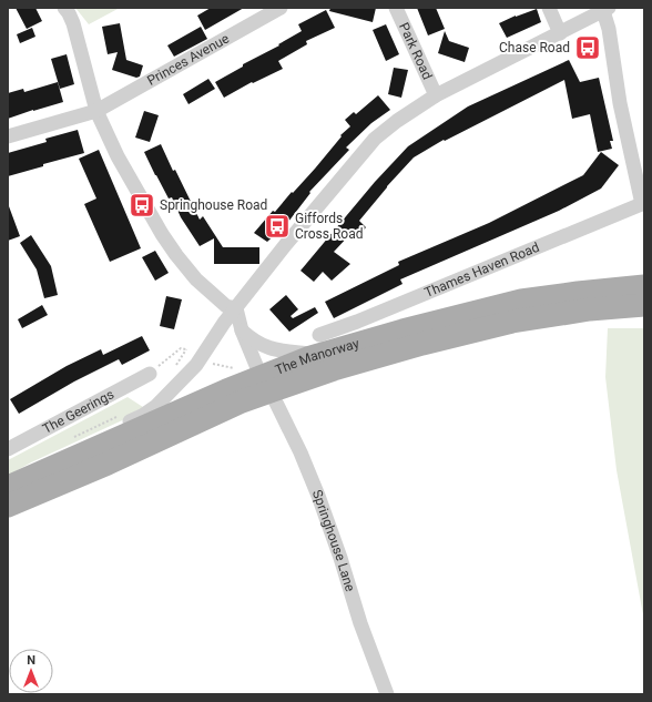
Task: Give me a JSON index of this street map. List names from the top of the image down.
{
  "streets": {
    "main road": ["The Manorway"],
    "street": [
      "Park Road",
      "Princes Avenue",
      "Thames Haven Road",
      "The Geerings",
      "Springhouse Lane"
    ]
  },
  "crossings": [
    ["Thames Haven Road", "The Manorway"],
    ["The Manorway", "Springhouse Lane"]
  ],
  "places": {
    "bus stop": ["Chase Road", "Springhouse Road", "Giffords Cross Road"]
  },
  "north": "top"
}
